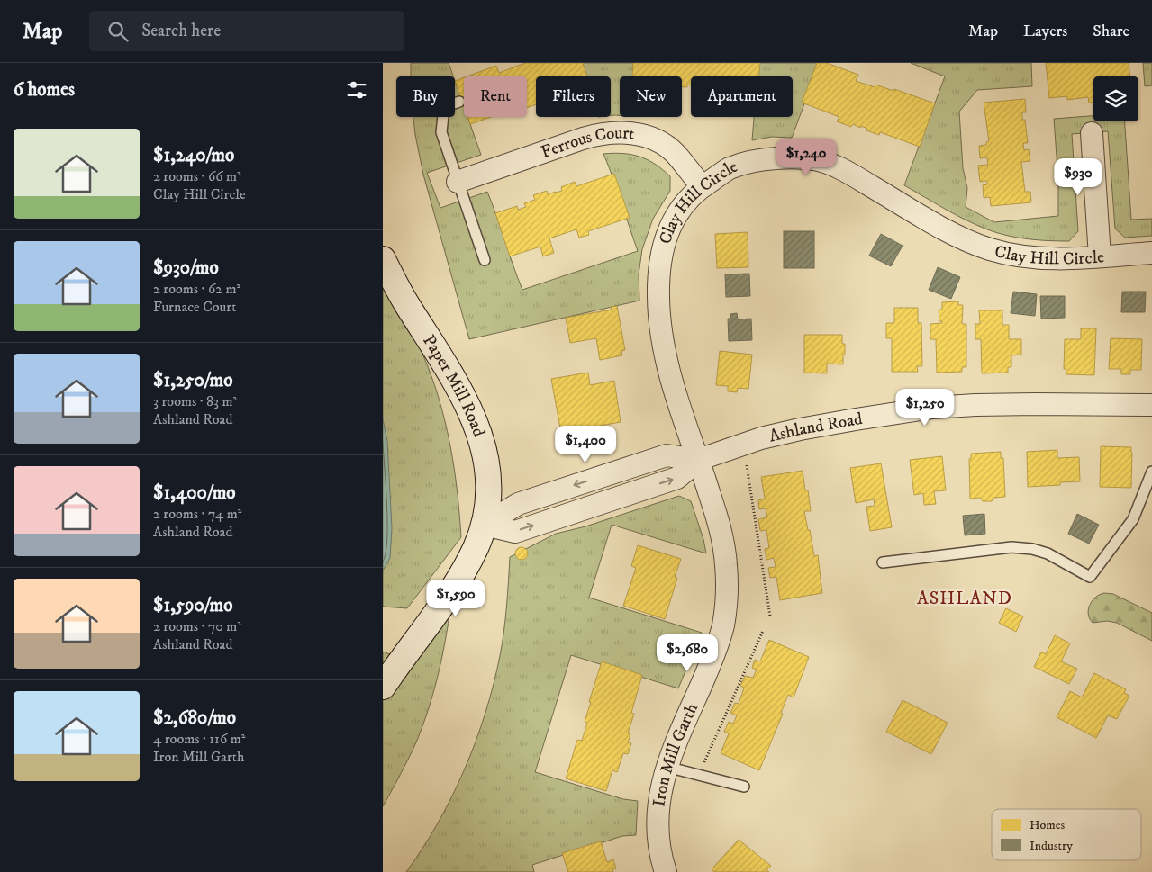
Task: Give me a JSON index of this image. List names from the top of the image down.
{
  "streets": {
    "main road": ["Paper Mill Road"],
    "street": [
      "Ferrous Court",
      "Clay Hill Circle",
      "Ashland Road",
      "Iron Mill Garth"
    ]
  },
  "crossings": [
    ["Ferrous Court", "Clay Hill Circle"],
    ["Clay Hill Circle", "Ashland Road"],
    ["Clay Hill Circle", "Iron Mill Garth"],
    ["Paper Mill Road", "Ashland Road"],
    ["Ashland Road", "Iron Mill Garth"]
  ],
  "districts": ["ASHLAND"],
  "legend": ["Homes", "Industry"],
  "page": {
    "header": "Map",
    "search": "Search here",
    "nav": ["Map", "Layers", "Share"],
    "heading": "6 homes",
    "chip": [
      "Buy",
      "Rent",
      "Filters",
      "New",
      "Apartment"
    ],
    "list": [
      {
        "name": "$1,240/mo",
        "note": "2 rooms · 66 m² · Clay Hill Circle"
      },
      {
        "name": "$930/mo",
        "note": "2 rooms · 62 m² · Furnace Court"
      },
      {
        "name": "$1,250/mo",
        "note": "3 rooms · 83 m² · Ashland Road"
      },
      {
        "name": "$1,400/mo",
        "note": "2 rooms · 74 m² · Ashland Road"
      },
      {
        "name": "$1,590/mo",
        "note": "2 rooms · 70 m² · Ashland Road"
      },
      {
        "name": "$2,680/mo",
        "note": "4 rooms · 116 m² · Iron Mill Garth"
      }
    ],
    "price": [
      "$1,240",
      "$930",
      "$1,250",
      "$1,400",
      "$1,590",
      "$2,680"
    ]
  }
}
